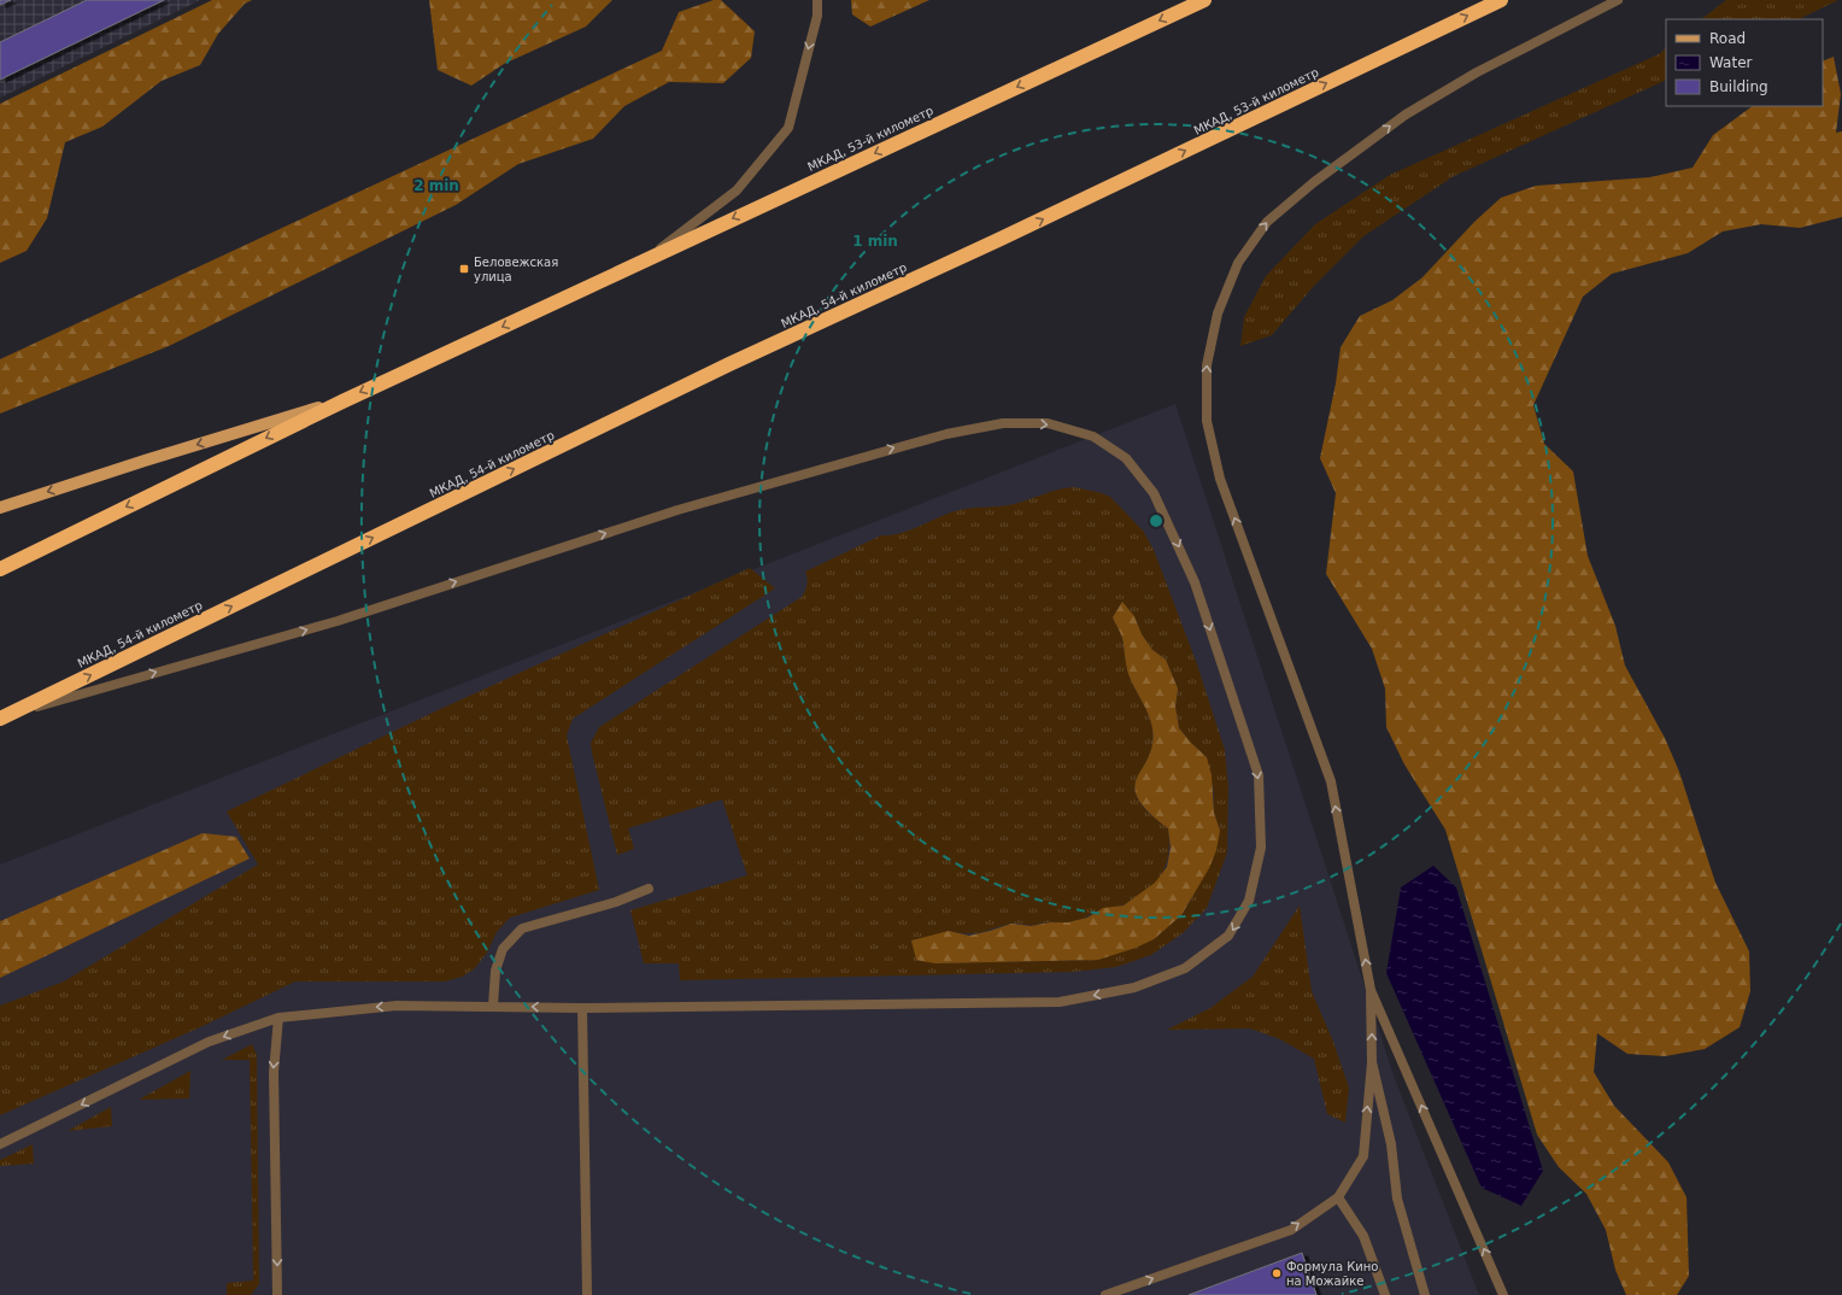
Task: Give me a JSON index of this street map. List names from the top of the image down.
{
  "streets": {
    "highway": ["МКАД, 53-й километр", "МКАД, 54-й километр"]
  },
  "crossings": [
    ["МКАД, 53-й километр", "МКАД, 54-й километр"]
  ],
  "one_way": ["МКАД, 54-й километр"],
  "places": {
    "transit": ["Беловежская улица"],
    "other": ["Формула Кино на Можайке"]
  },
  "legend": ["Road", "Water", "Building"],
  "rings": ["2 min", "1 min"]
}
